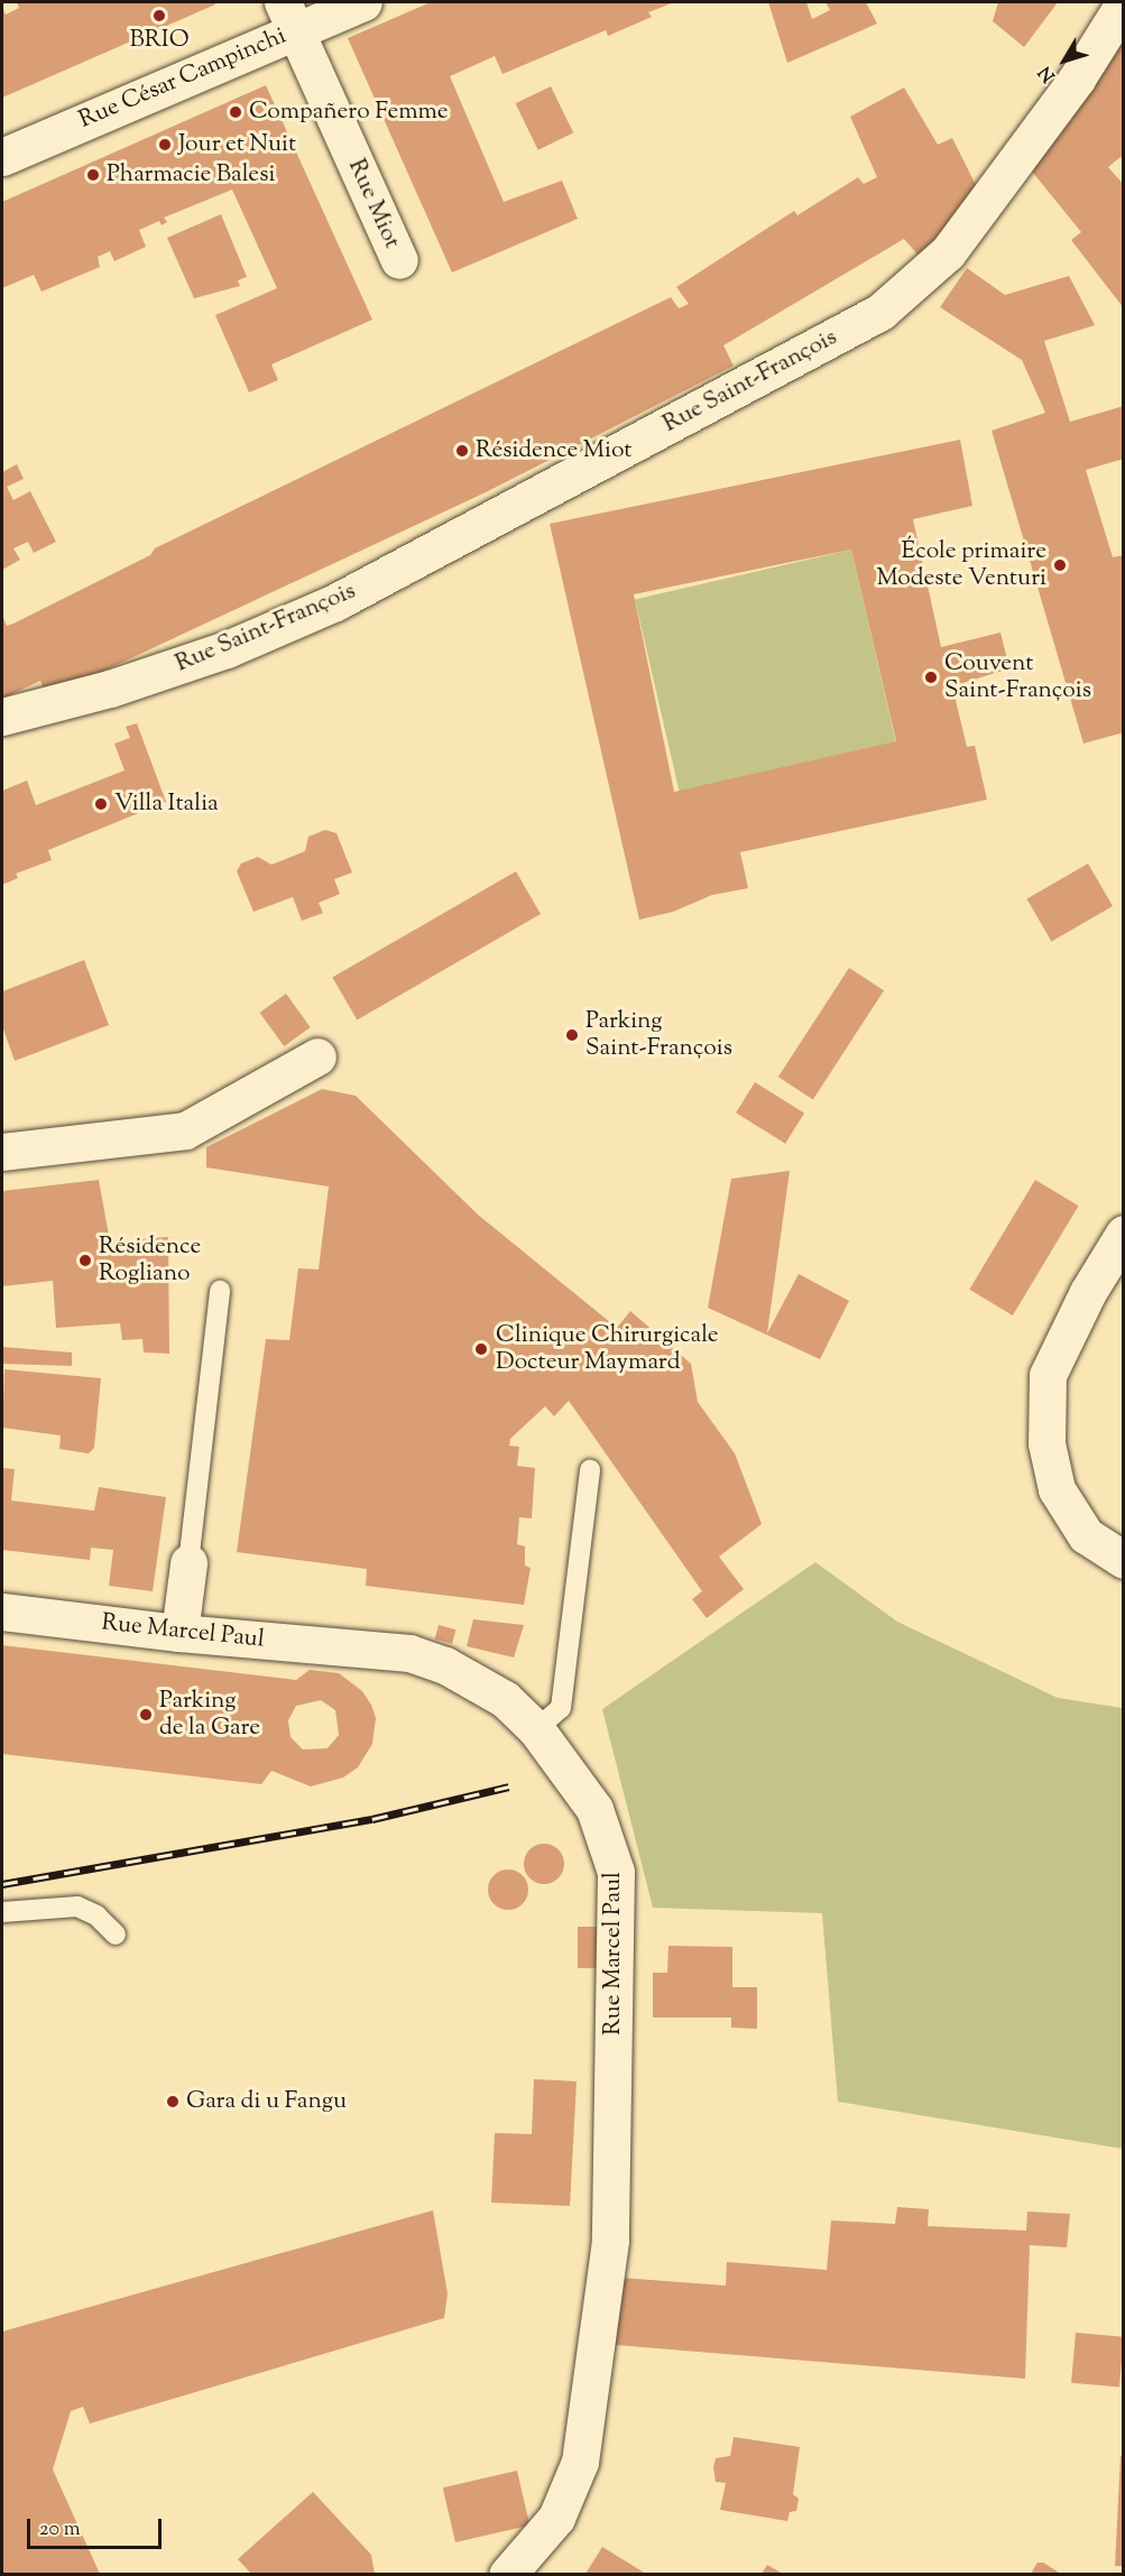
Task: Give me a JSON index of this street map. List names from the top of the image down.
{
  "streets": {
    "street": [
      "Rue César Campinchi",
      "Rue Miot",
      "Rue Saint-François",
      "Rue Marcel Paul"
    ]
  },
  "crossings": [
    ["Rue César Campinchi", "Rue Miot"]
  ],
  "places": [
    "BRIO",
    "Compañero Femme",
    "Jour et Nuit",
    "Pharmacie Balesi",
    "Résidence Miot",
    "École primaire Modeste Venturi",
    "Couvent Saint-François",
    "Villa Italia",
    "Parking Saint-François",
    "Résidence Rogliano",
    "Clinique Chirurgicale Docteur Maymard",
    "Parking de la Gare",
    "Gara di u Fangu"
  ],
  "scale_bar": "20 m",
  "north": "bottom left"
}
